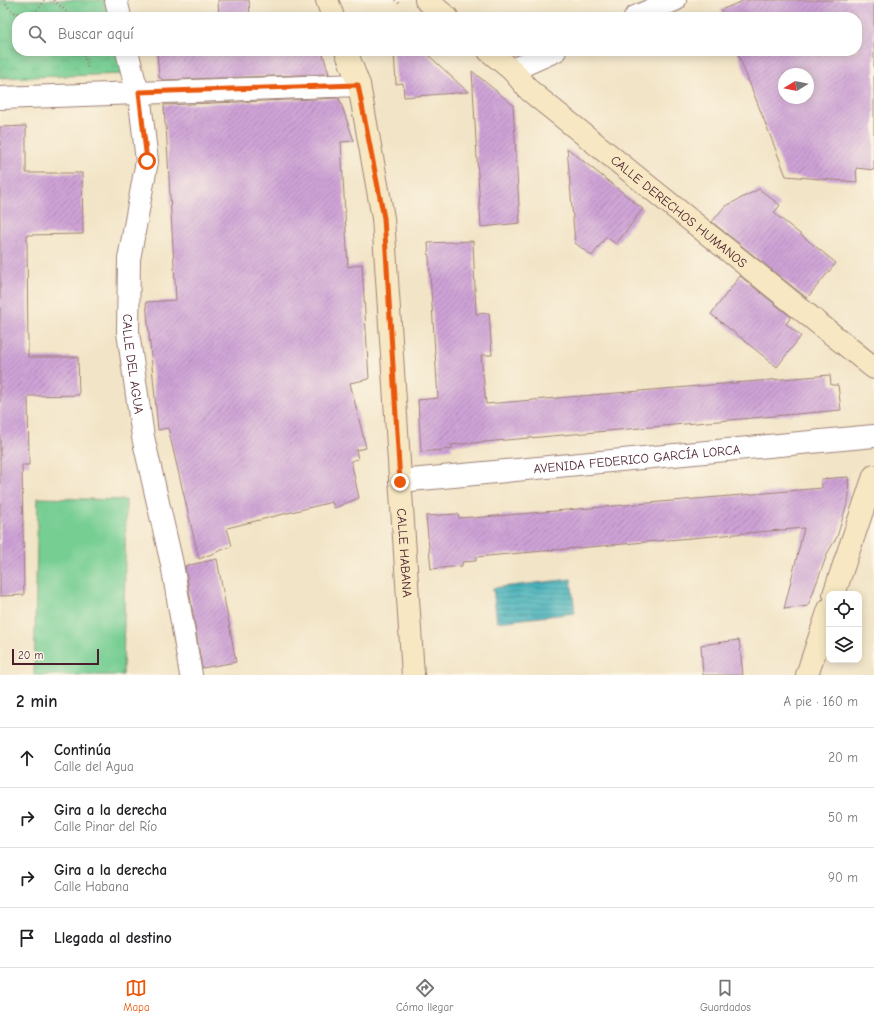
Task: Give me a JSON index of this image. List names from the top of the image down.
{
  "streets": {
    "street": [
      "CALLE DERECHOS HUMANOS",
      "CALLE DEL AGUA",
      "AVENIDA FEDERICO GARCÍA LORCA",
      "CALLE HABANA"
    ]
  },
  "crossings": [
    ["AVENIDA FEDERICO GARCÍA LORCA", "CALLE HABANA"]
  ],
  "scale_bar": "20 m",
  "north": "left",
  "page": {
    "search": "Buscar aquí",
    "scale": "20 m",
    "heading": ["2 min", "A pie · 160 m"],
    "list": [
      ["Continúa", "Calle del Agua", "20 m"],
      ["Gira a la derecha", "Calle Pinar del Río", "50 m"],
      ["Gira a la derecha", "Calle Habana", "90 m"],
      "Llegada al destino"
    ],
    "nav": ["Mapa", "Cómo llegar", "Guardados"]
  }
}
